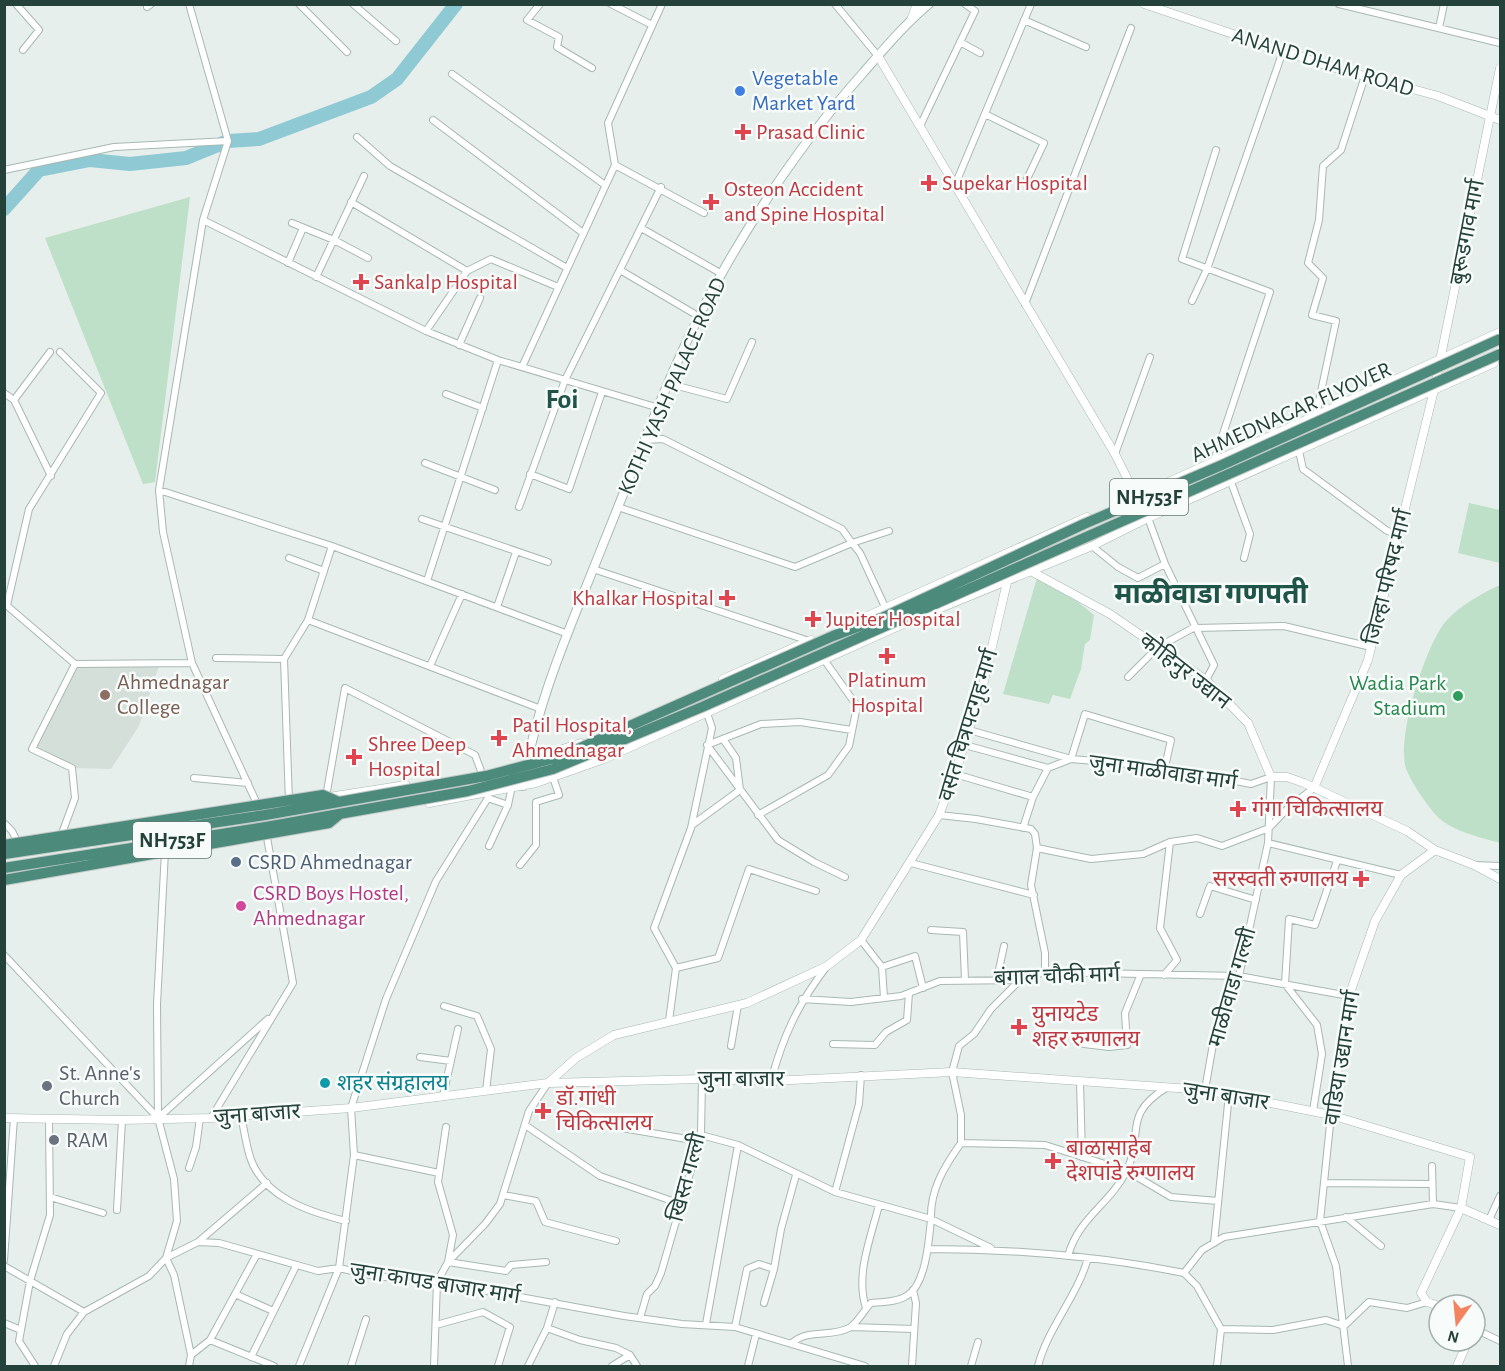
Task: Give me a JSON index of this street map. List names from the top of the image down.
{
  "streets": {
    "highway": ["AHMEDNAGAR FLYOVER", "NH753F"],
    "main road": ["KOTHI YASH PALACE ROAD"],
    "street": [
      "ANAND DHAM ROAD",
      "बुरूडगाव मार्ग",
      "जिल्हा परिषद मार्ग",
      "कोहिनुर उद्यान",
      "वसंत चित्रपटगृह मार्ग",
      "जुना माळीवाडा मार्ग",
      "बंगाल चौकी मार्ग",
      "माळीवाडा गल्ली",
      "वाडिया उद्यान मार्ग",
      "जुना बाजार",
      "खिस्त गल्ली",
      "जुना कापड बाजार मार्ग"
    ]
  },
  "crossings": [
    ["ANAND DHAM ROAD", "बुरूडगाव मार्ग"],
    ["बुरूडगाव मार्ग", "जिल्हा परिषद मार्ग"],
    ["कोहिनुर उद्यान", "जुना माळीवाडा मार्ग"],
    ["कोहिनुर उद्यान", "माळीवाडा गल्ली"],
    ["वसंत चित्रपटगृह मार्ग", "जुना बाजार"],
    ["जुना माळीवाडा मार्ग", "माळीवाडा गल्ली"],
    ["बंगाल चौकी मार्ग", "माळीवाडा गल्ली"],
    ["बंगाल चौकी मार्ग", "वाडिया उद्यान मार्ग"],
    ["माळीवाडा गल्ली", "जुना बाजार"],
    ["वाडिया उद्यान मार्ग", "जुना बाजार"],
    ["जुना बाजार", "खिस्त गल्ली"],
    ["खिस्त गल्ली", "जुना कापड बाजार मार्ग"]
  ],
  "districts": ["Foi", "माळीवाडा गणपती"],
  "places": {
    "other": [
      "Vegetable Market Yard",
      "Ahmednagar College",
      "Wadia Park Stadium",
      "CSRD Ahmednagar",
      "CSRD Boys Hostel, Ahmednagar",
      "शहर संग्रहालय",
      "St. Anne's Church",
      "RAM"
    ],
    "health": [
      "Prasad Clinic",
      "Supekar Hospital",
      "Osteon Accident and Spine Hospital",
      "Sankalp Hospital",
      "Khalkar Hospital",
      "Jupiter Hospital",
      "Platinum Hospital",
      "Patil Hospital, Ahmednagar",
      "Shree Deep Hospital",
      "गंगा चिकित्सालय",
      "सरस्वती रुग्णालय",
      "युनायटेड शहर रुग्णालय",
      "डॉ.गांधी चिकित्सालय",
      "बाळासाहेब देशपांडे रुग्णालय"
    ]
  },
  "north": "bottom"
}
